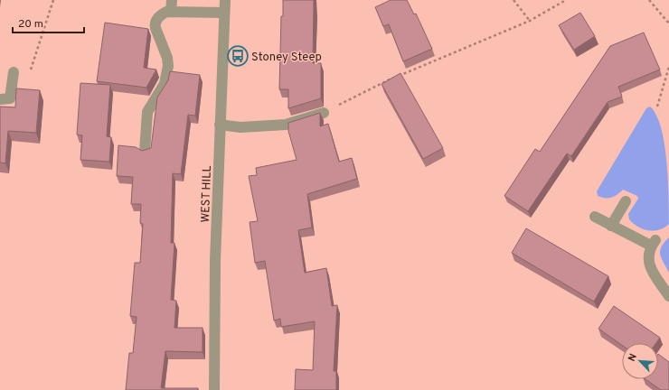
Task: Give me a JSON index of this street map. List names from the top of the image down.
{
  "streets": {
    "street": ["WEST HILL"]
  },
  "places": {
    "bus stop": ["Stoney Steep"]
  },
  "scale_bar": "20 m",
  "north": "top left"
}
